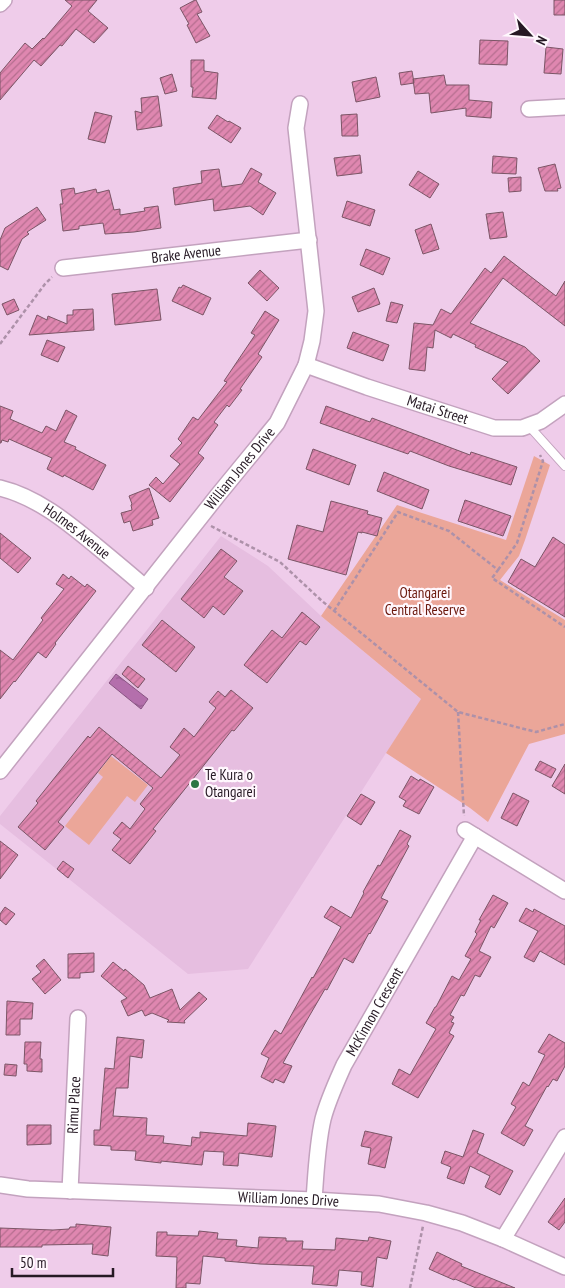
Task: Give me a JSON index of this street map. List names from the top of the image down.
{
  "streets": {
    "street": [
      "Brake Avenue",
      "Matai Street",
      "William Jones Drive",
      "Holmes Avenue",
      "McKinnon Crescent",
      "Rimu Place"
    ]
  },
  "crossings": [
    ["Brake Avenue", "William Jones Drive"],
    ["Matai Street", "William Jones Drive"],
    ["William Jones Drive", "Holmes Avenue"],
    ["William Jones Drive", "McKinnon Crescent"],
    ["William Jones Drive", "Rimu Place"]
  ],
  "parks": ["Otangarei Central Reserve"],
  "places": ["Te Kura o Otangarei"],
  "scale_bar": "50 m",
  "north": "bottom right"
}
